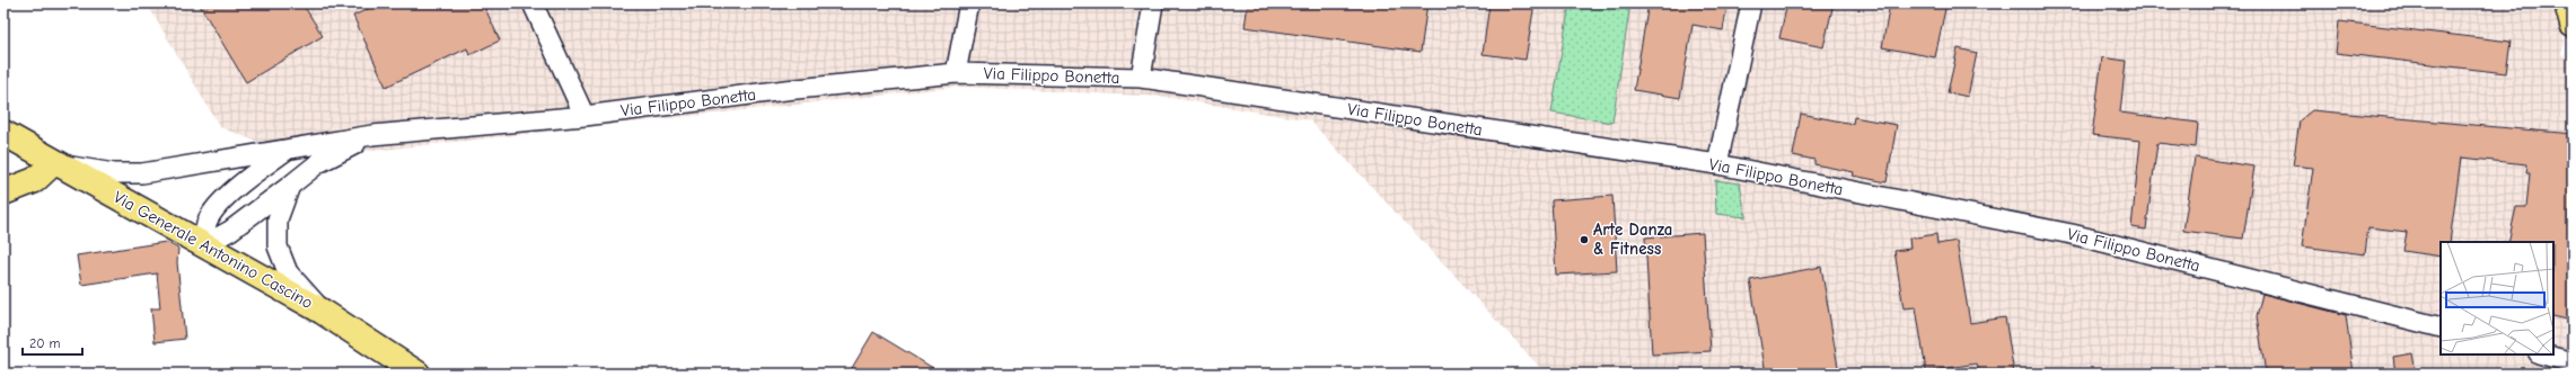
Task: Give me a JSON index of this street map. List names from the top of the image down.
{
  "streets": {
    "main road": ["Via Generale Antonino Cascino"],
    "street": ["Via Filippo Bonetta"]
  },
  "crossings": [
    ["Via Filippo Bonetta", "Via Generale Antonino Cascino"]
  ],
  "places": ["Arte Danza & Fitness"],
  "scale_bar": "20 m"
}
